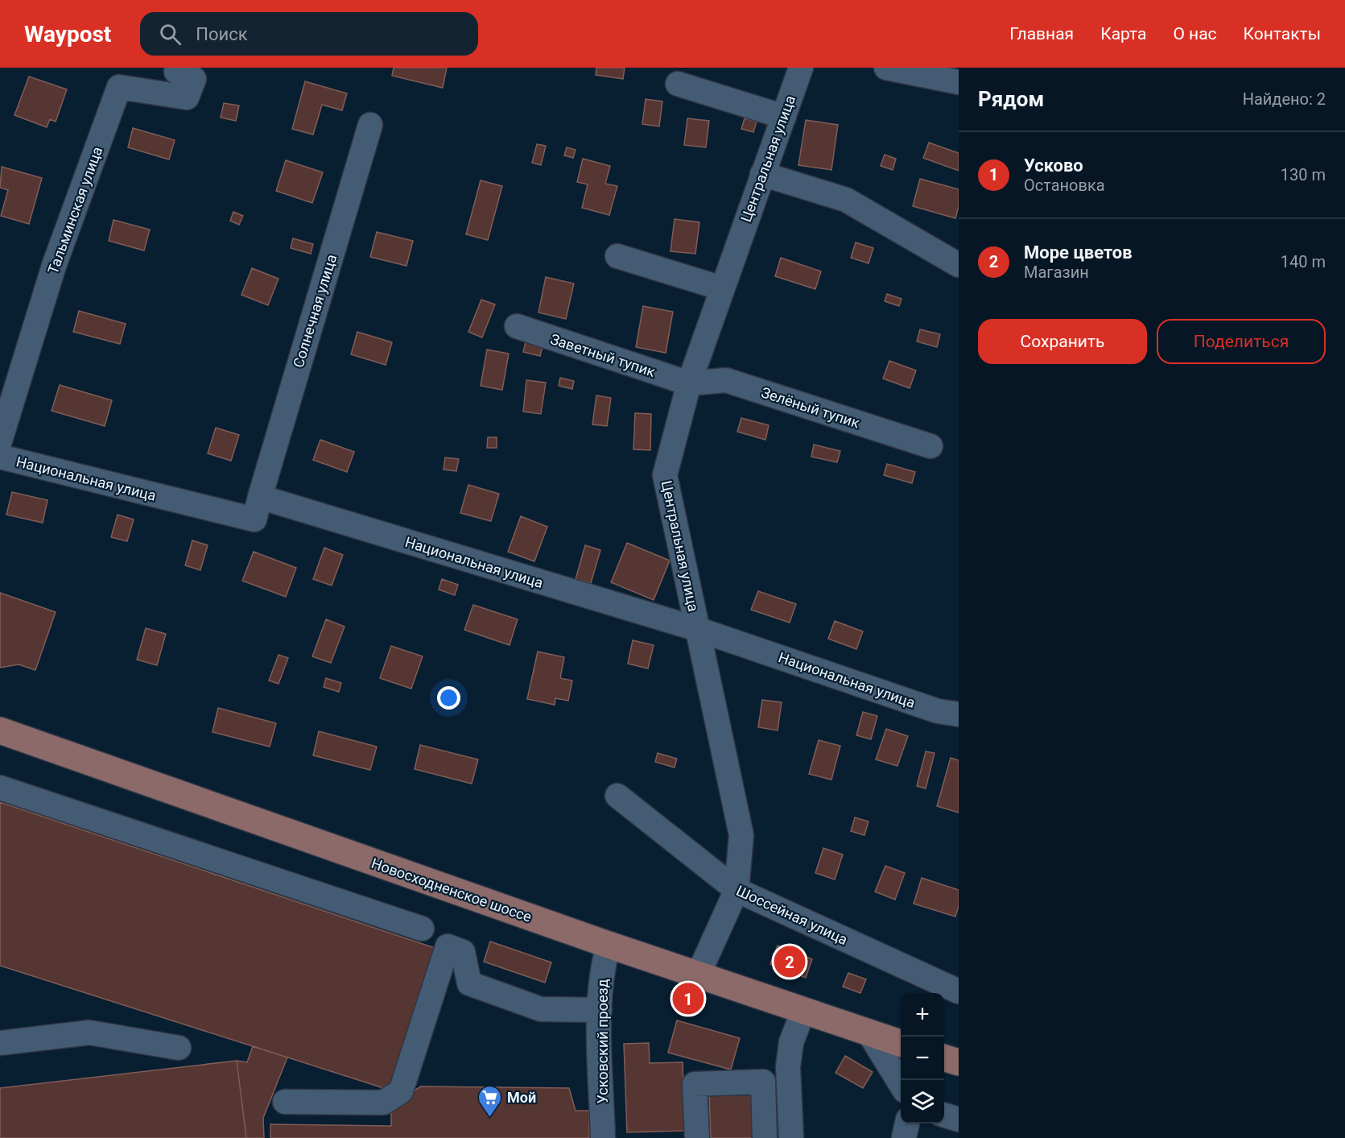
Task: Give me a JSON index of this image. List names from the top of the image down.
{
  "streets": {
    "main road": ["Новосходненское шоссе"],
    "street": [
      "Центральная улица",
      "Тальминская улица",
      "Солнечная улица",
      "Заветный тупик",
      "Зелёный тупик",
      "Национальная улица",
      "Шоссейная улица",
      "Усковский проезд"
    ]
  },
  "crossings": [
    ["Центральная улица", "Заветный тупик"],
    ["Центральная улица", "Зелёный тупик"],
    ["Центральная улица", "Национальная улица"],
    ["Центральная улица", "Новосходненское шоссе"],
    ["Центральная улица", "Шоссейная улица"],
    ["Солнечная улица", "Национальная улица"],
    ["Заветный тупик", "Зелёный тупик"],
    ["Новосходненское шоссе", "Усковский проезд"]
  ],
  "places": {
    "supermarket": ["Мой"]
  },
  "page": {
    "header": "Waypost",
    "search": "Поиск",
    "nav": [
      "Главная",
      "Карта",
      "О нас",
      "Контакты"
    ],
    "heading": ["Рядом", "Найдено: 2"],
    "list": [
      {
        "mark": "1",
        "name": "Усково",
        "note": "Остановка",
        "value": "130 m"
      },
      {
        "mark": "2",
        "name": "Море цветов",
        "note": "Магазин",
        "value": "140 m"
      }
    ],
    "buttons": ["Сохранить", "Поделиться"],
    "pins": ["2", "1"],
    "map_buttons": ["+", "−"]
  }
}
